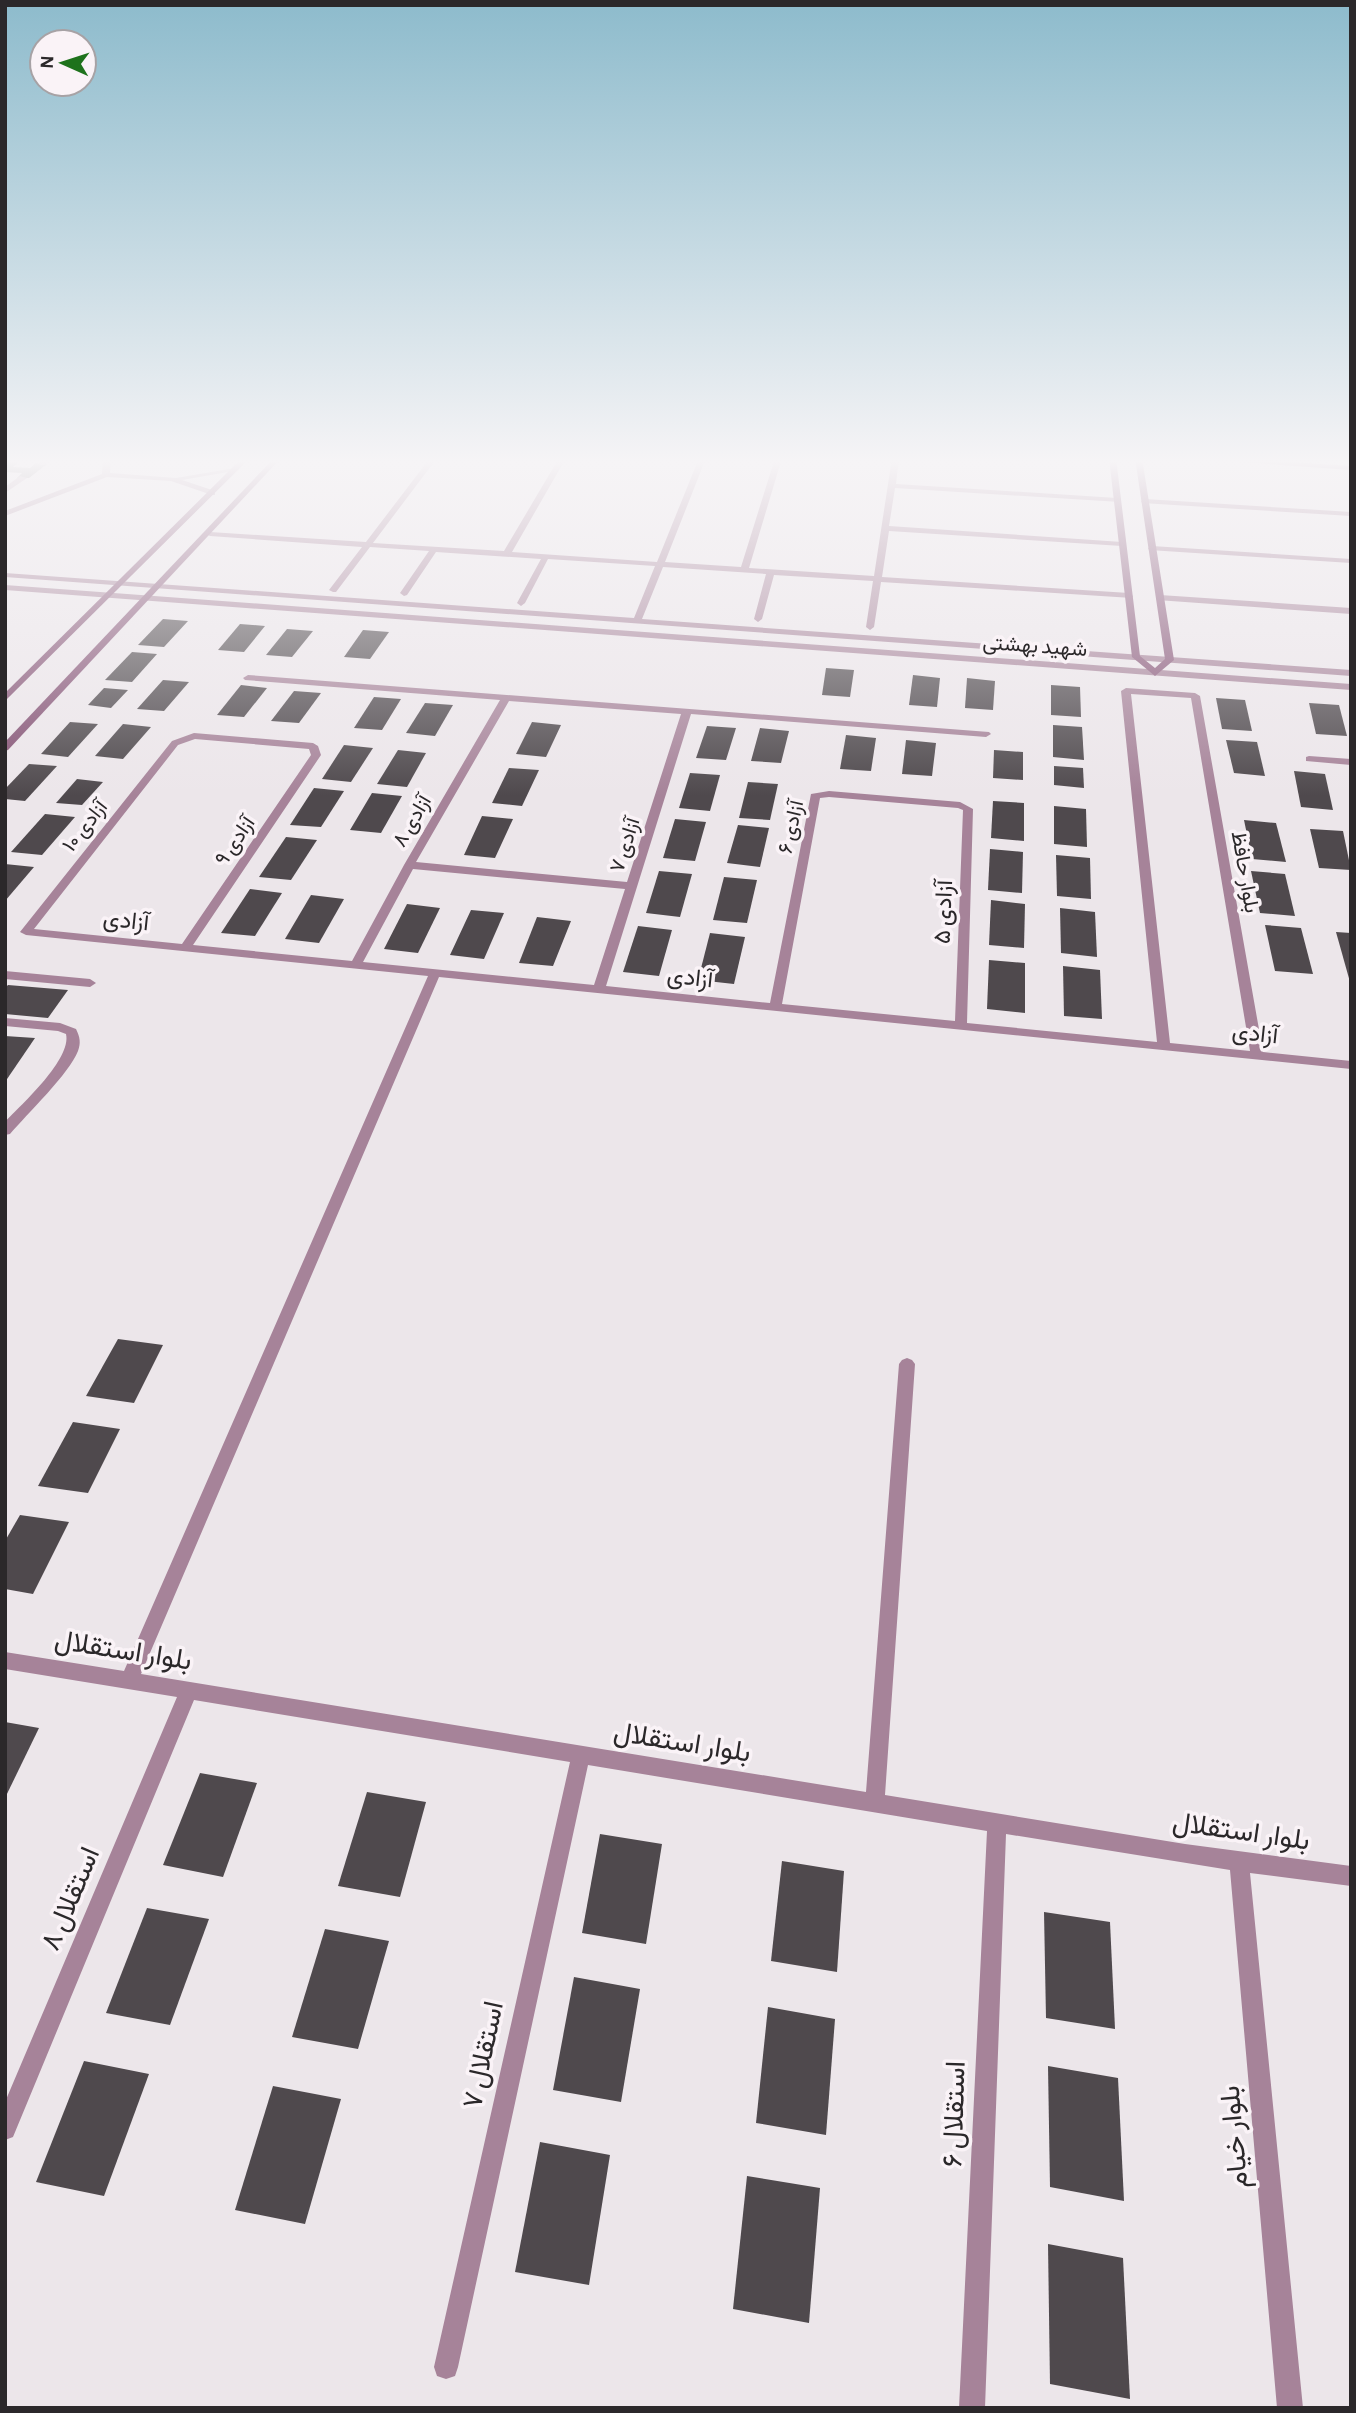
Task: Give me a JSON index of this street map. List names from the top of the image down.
{
  "streets": {
    "street": [
      "شهید بهشتی",
      "آزادی ۸",
      "آزادی ۱۰",
      "آزادی ۶",
      "آزادی ۹",
      "آزادی ۷",
      "بلوار حافظ",
      "آزادی ۵",
      "آزادی",
      "بلوار استقلال",
      "استقلال ۸",
      "استقلال ۷",
      "استقلال ۶",
      "بلوار خیام"
    ]
  },
  "crossings": [
    ["آزادی ۸", "آزادی"],
    ["آزادی ۱۰", "آزادی ۹"],
    ["آزادی ۱۰", "آزادی"],
    ["آزادی ۶", "آزادی ۵"],
    ["آزادی ۶", "آزادی"],
    ["آزادی ۹", "آزادی"],
    ["آزادی ۷", "آزادی"],
    ["بلوار حافظ", "آزادی"],
    ["آزادی ۵", "آزادی"],
    ["بلوار استقلال", "استقلال ۸"],
    ["بلوار استقلال", "استقلال ۷"],
    ["بلوار استقلال", "استقلال ۶"],
    ["بلوار استقلال", "بلوار خیام"]
  ],
  "north": "left"
}
